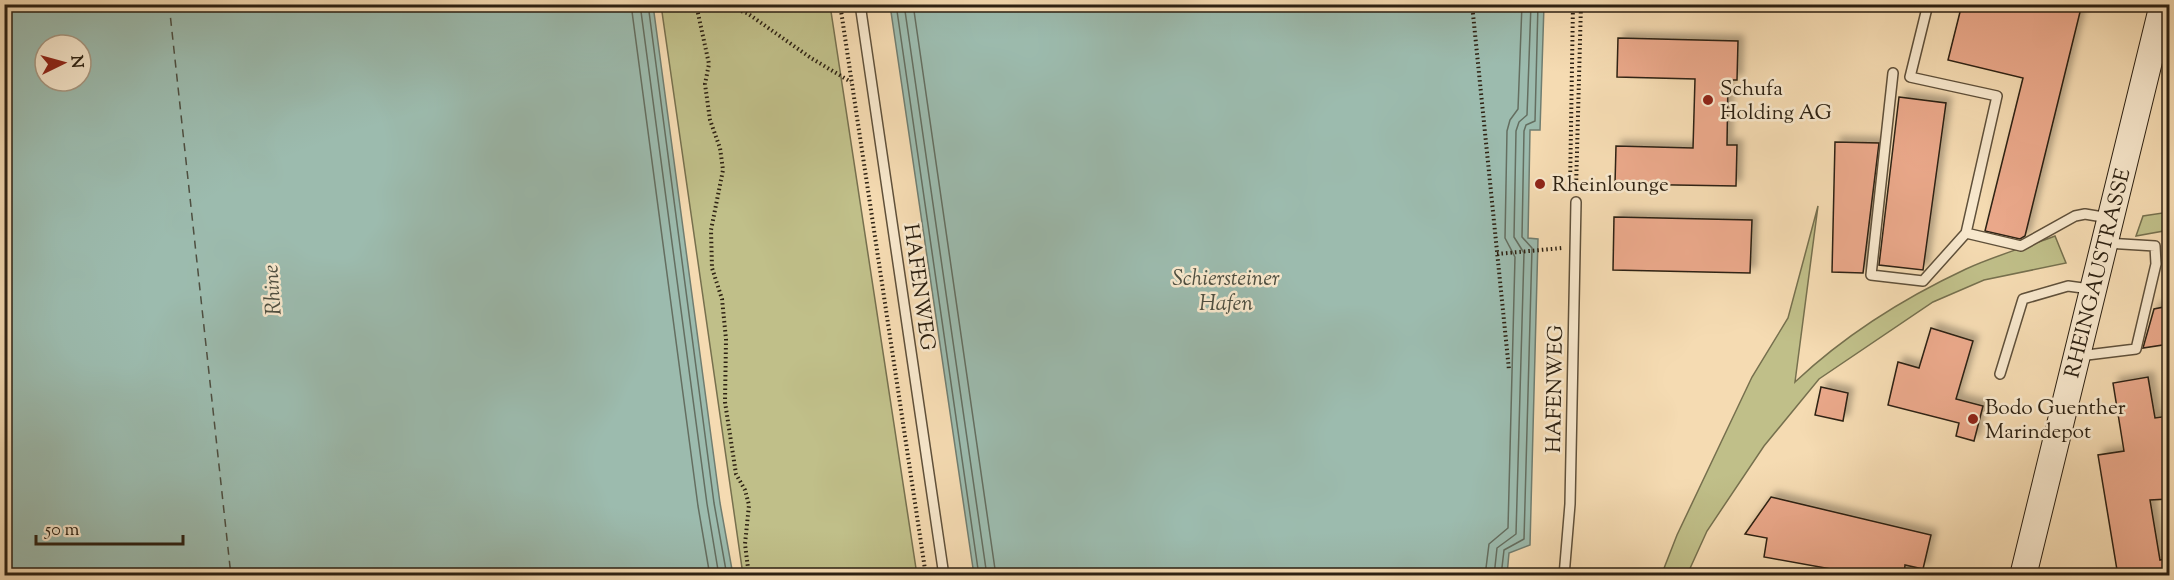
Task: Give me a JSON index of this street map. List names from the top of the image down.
{
  "streets": {
    "main road": ["RHEINGAUSTRASSE"],
    "lane": ["HAFENWEG"]
  },
  "water": ["Schiersteiner Hafen", "Rhine"],
  "places": ["Schufa Holding AG", "Rheinlounge", "Bodo Guenther Marindepot"],
  "scale_bar": "50 m",
  "north": "right"
}
